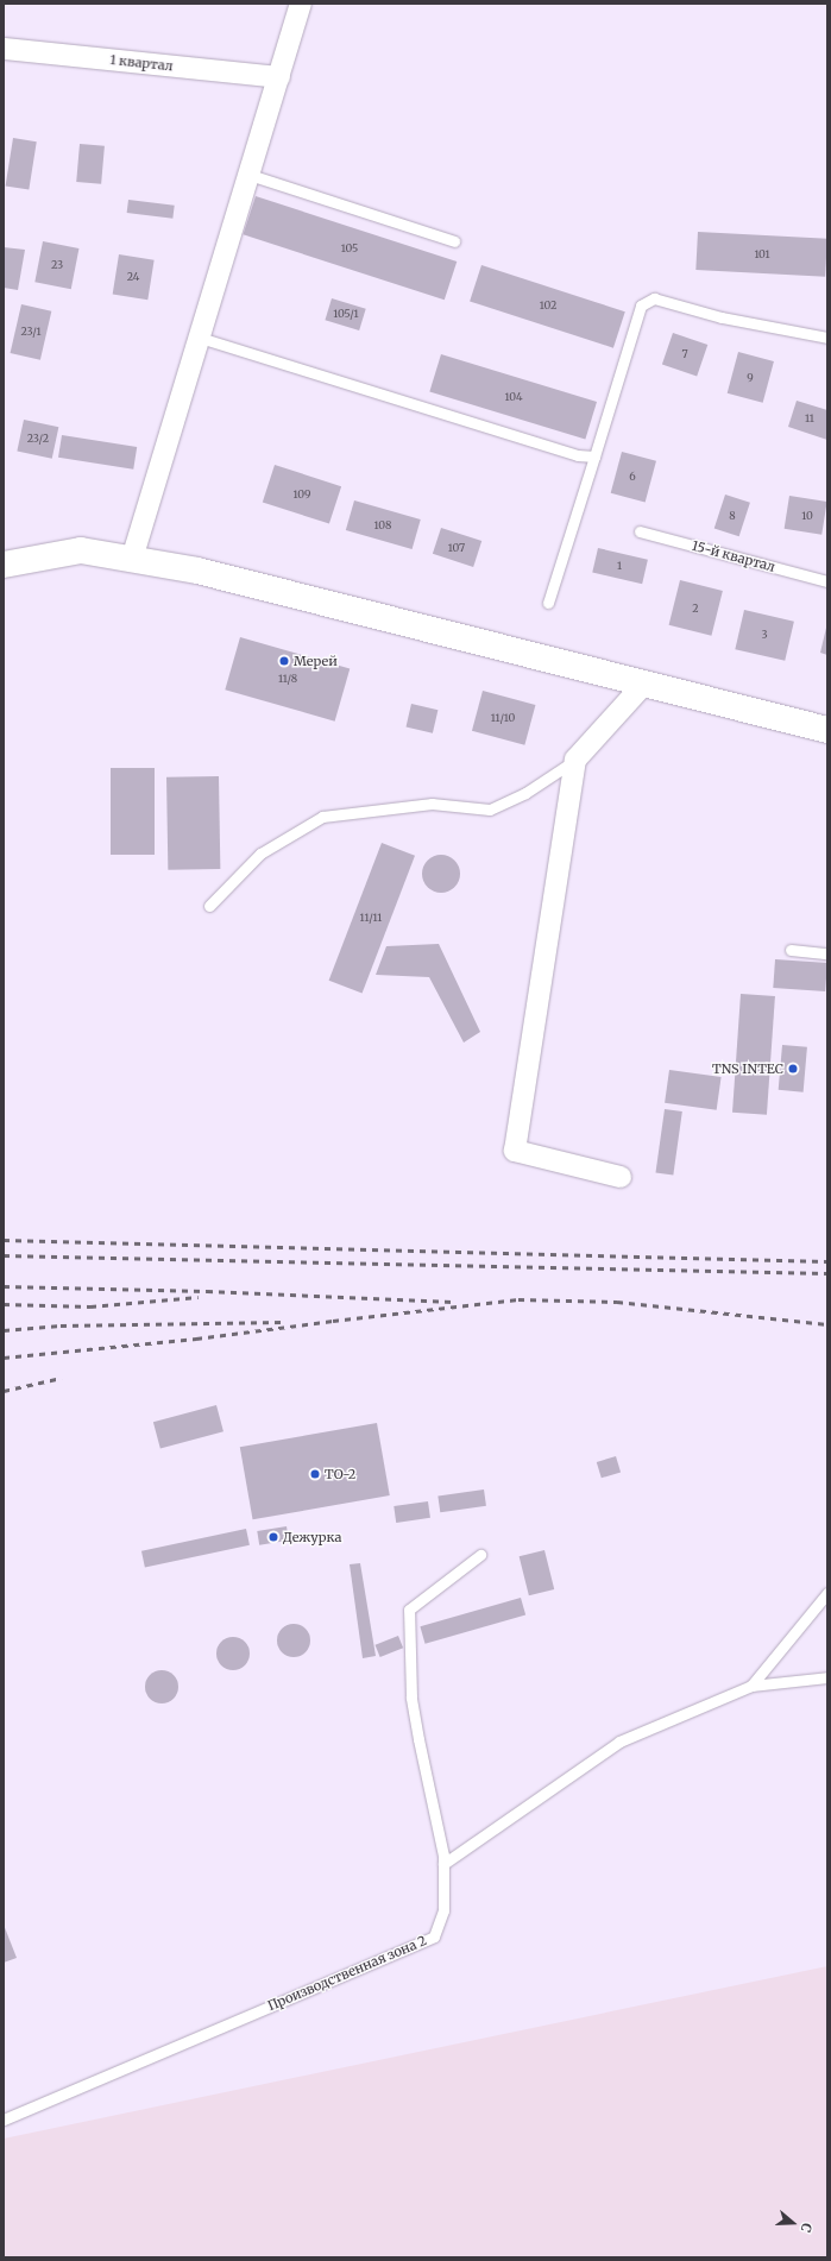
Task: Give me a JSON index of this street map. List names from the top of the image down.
{
  "streets": {
    "street": ["1 квартал"],
    "lane": ["15-й квартал", "Производственная зона 2"]
  },
  "places": [
    "Мерей",
    "TNS INTEC",
    "ТО-2",
    "Дежурка"
  ],
  "house_numbers": [
    "105",
    "101",
    "23",
    "24",
    "102",
    "105/1",
    "23/1",
    "7",
    "9",
    "104",
    "11",
    "23/2",
    "6",
    "109",
    "8",
    "10",
    "108",
    "107",
    "1",
    "2",
    "3",
    "11/8",
    "11/10",
    "11/11"
  ],
  "north": "right"
}
